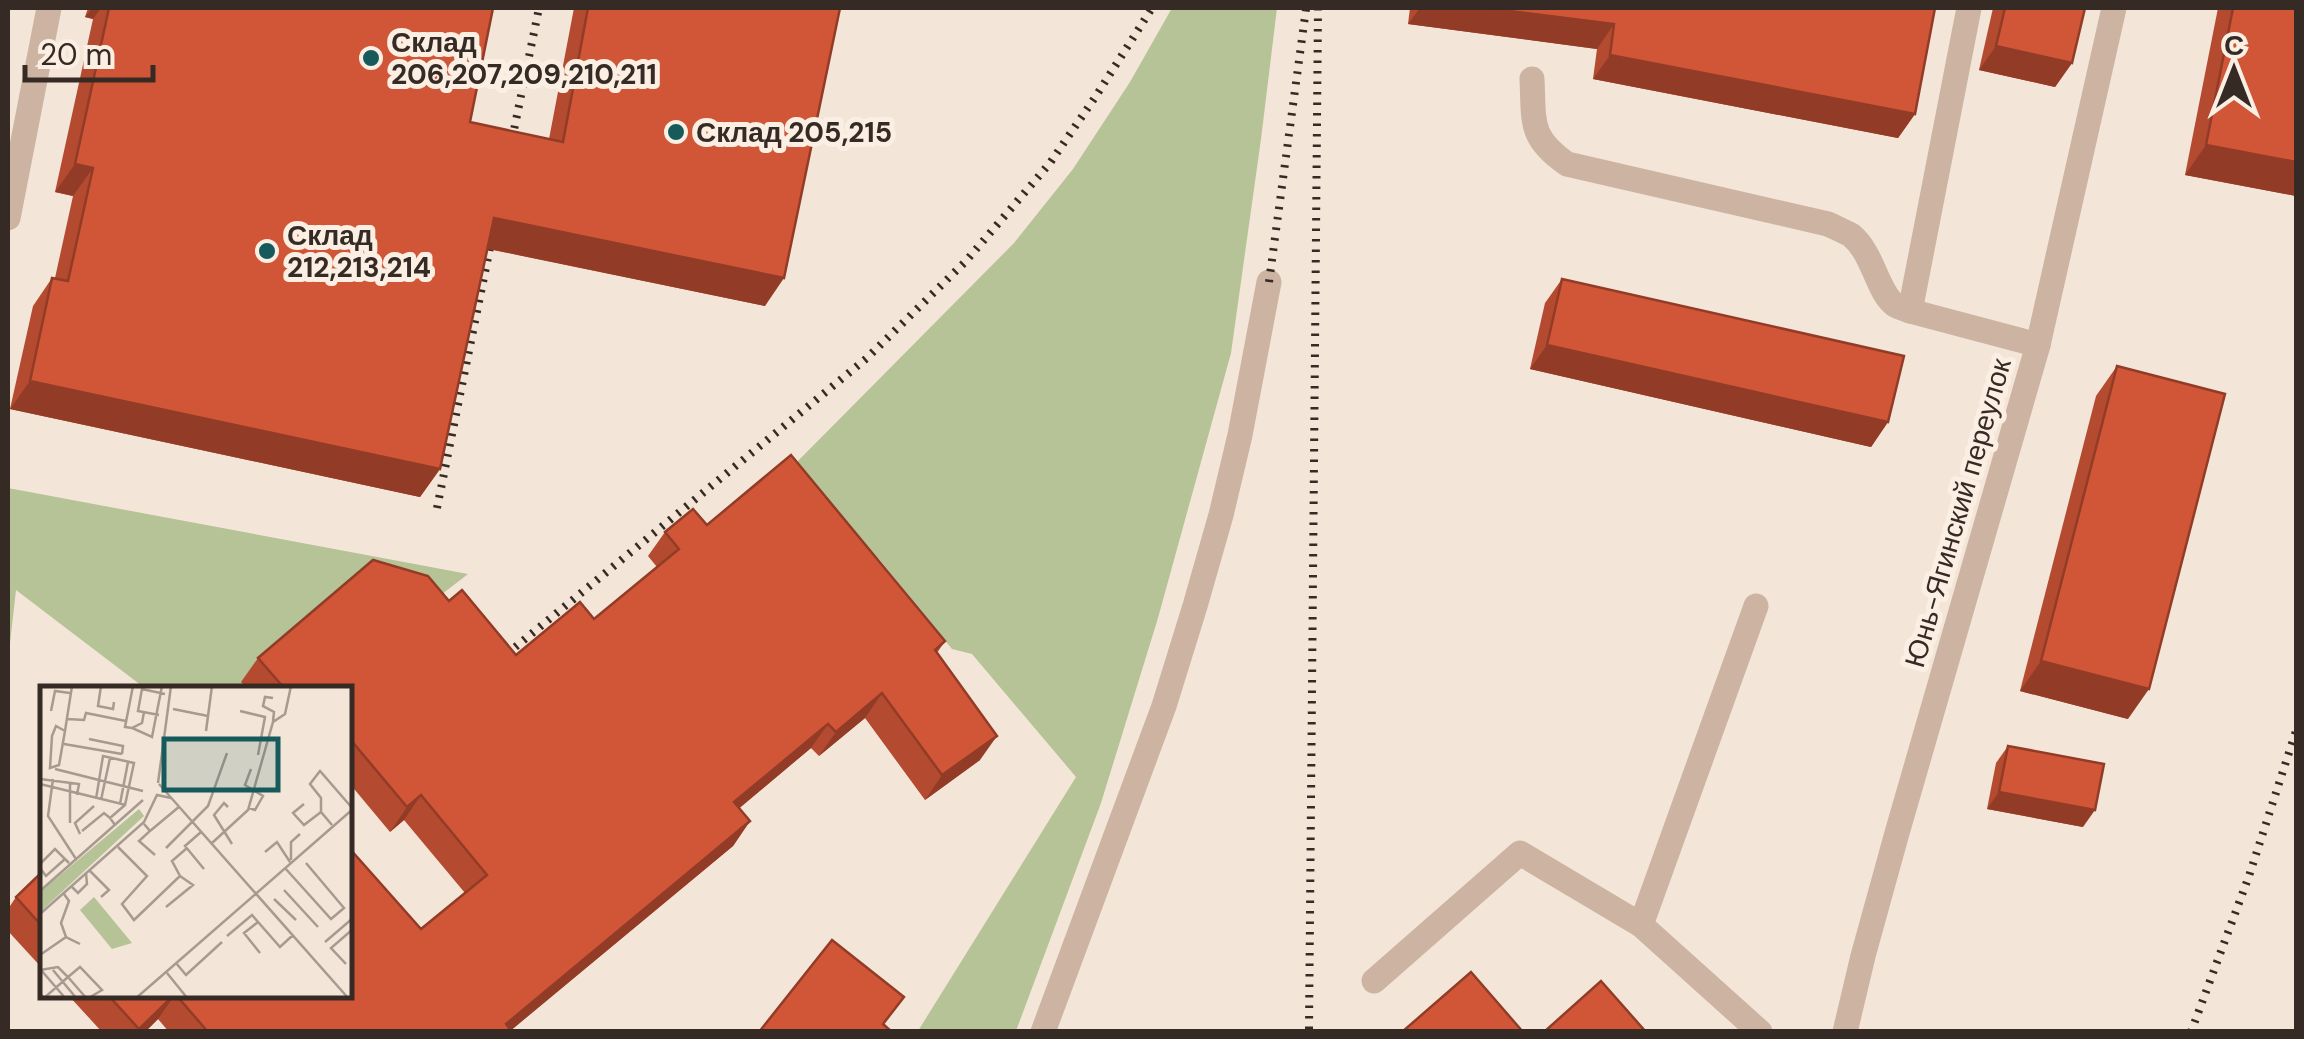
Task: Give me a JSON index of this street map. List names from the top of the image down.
{
  "streets": {
    "street": ["Юнь-Ягинский переулок"]
  },
  "places": ["Склад 206,207,209,210,211", "Склад 205,215", "Склад 212,213,214"],
  "scale_bar": "20 m",
  "north": "top"
}
